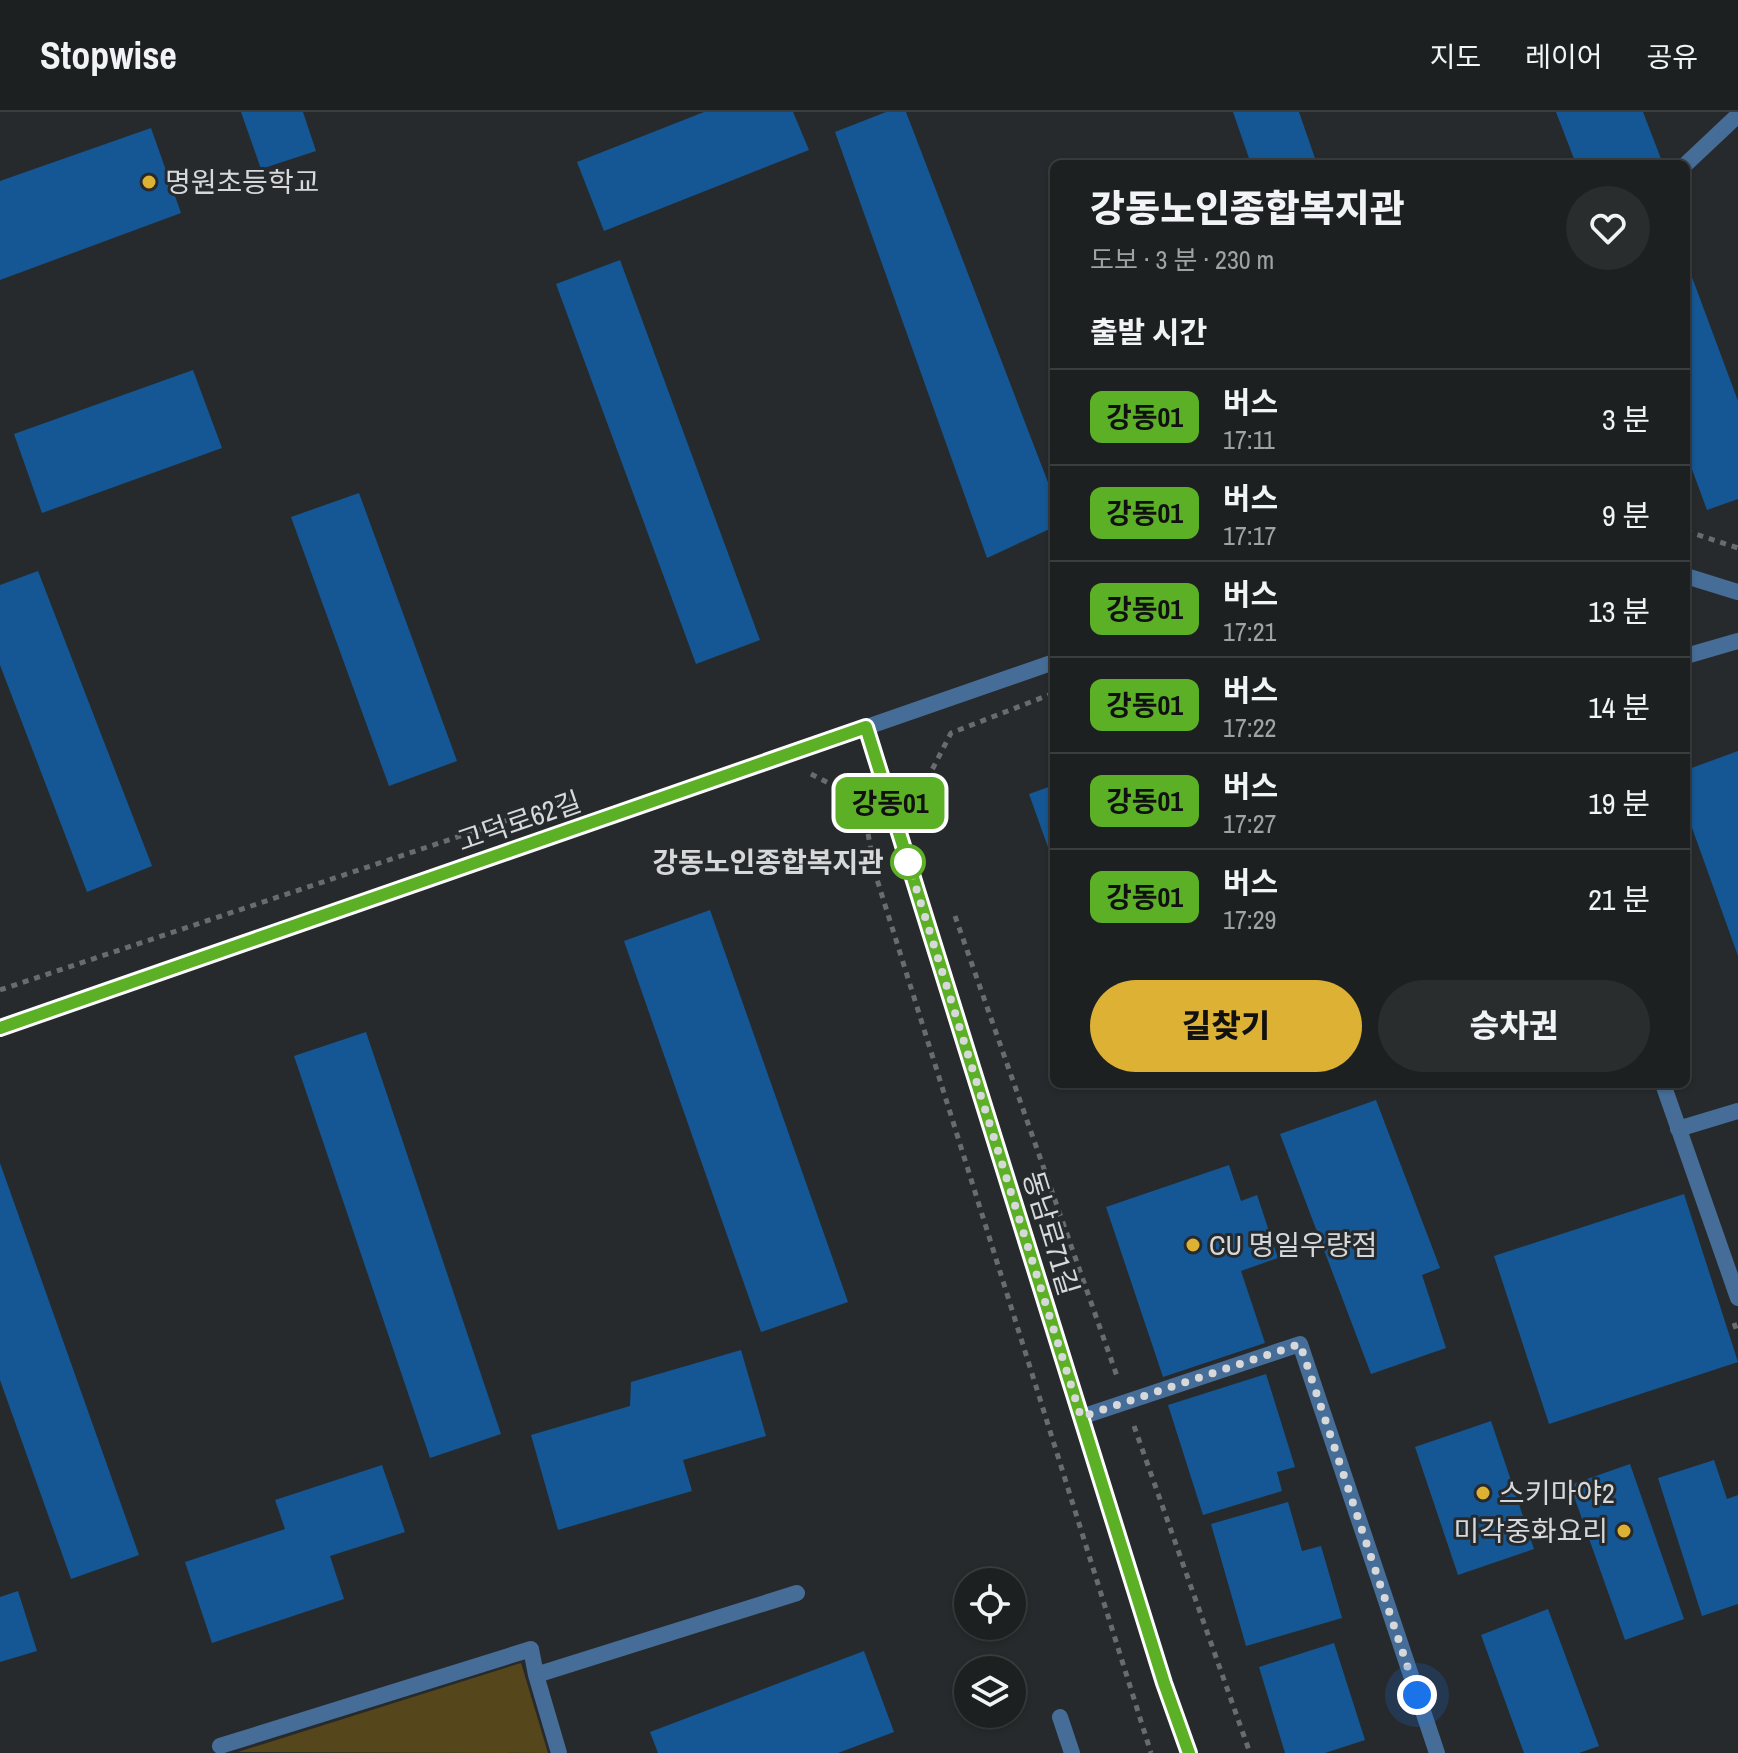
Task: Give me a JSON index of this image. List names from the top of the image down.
{
  "streets": {
    "street": ["고덕로62길", "동남로71길"]
  },
  "crossings": [
    ["고덕로62길", "동남로71길"]
  ],
  "places": [
    "명원초등학교",
    "강동노인종합복지관",
    "CU 명일우량점",
    "스키마야2",
    "미각중화요리"
  ],
  "lines": ["bus line 강동01"],
  "page": {
    "header": "Stopwise",
    "nav": ["지도", "레이어", "공유"],
    "on_map": "강동01",
    "heading": [
      ["강동노인종합복지관", "도보 · 3 분 · 230 m"],
      "출발 시간"
    ],
    "list": [
      {
        "mark": "강동01",
        "name": "버스",
        "note": "17:11",
        "value": "3 분"
      },
      {
        "mark": "강동01",
        "name": "버스",
        "note": "17:17",
        "value": "9 분"
      },
      {
        "mark": "강동01",
        "name": "버스",
        "note": "17:21",
        "value": "13 분"
      },
      {
        "mark": "강동01",
        "name": "버스",
        "note": "17:22",
        "value": "14 분"
      },
      {
        "mark": "강동01",
        "name": "버스",
        "note": "17:27",
        "value": "19 분"
      },
      {
        "mark": "강동01",
        "name": "버스",
        "note": "17:29",
        "value": "21 분"
      }
    ],
    "buttons": ["길찾기", "승차권"]
  }
}
